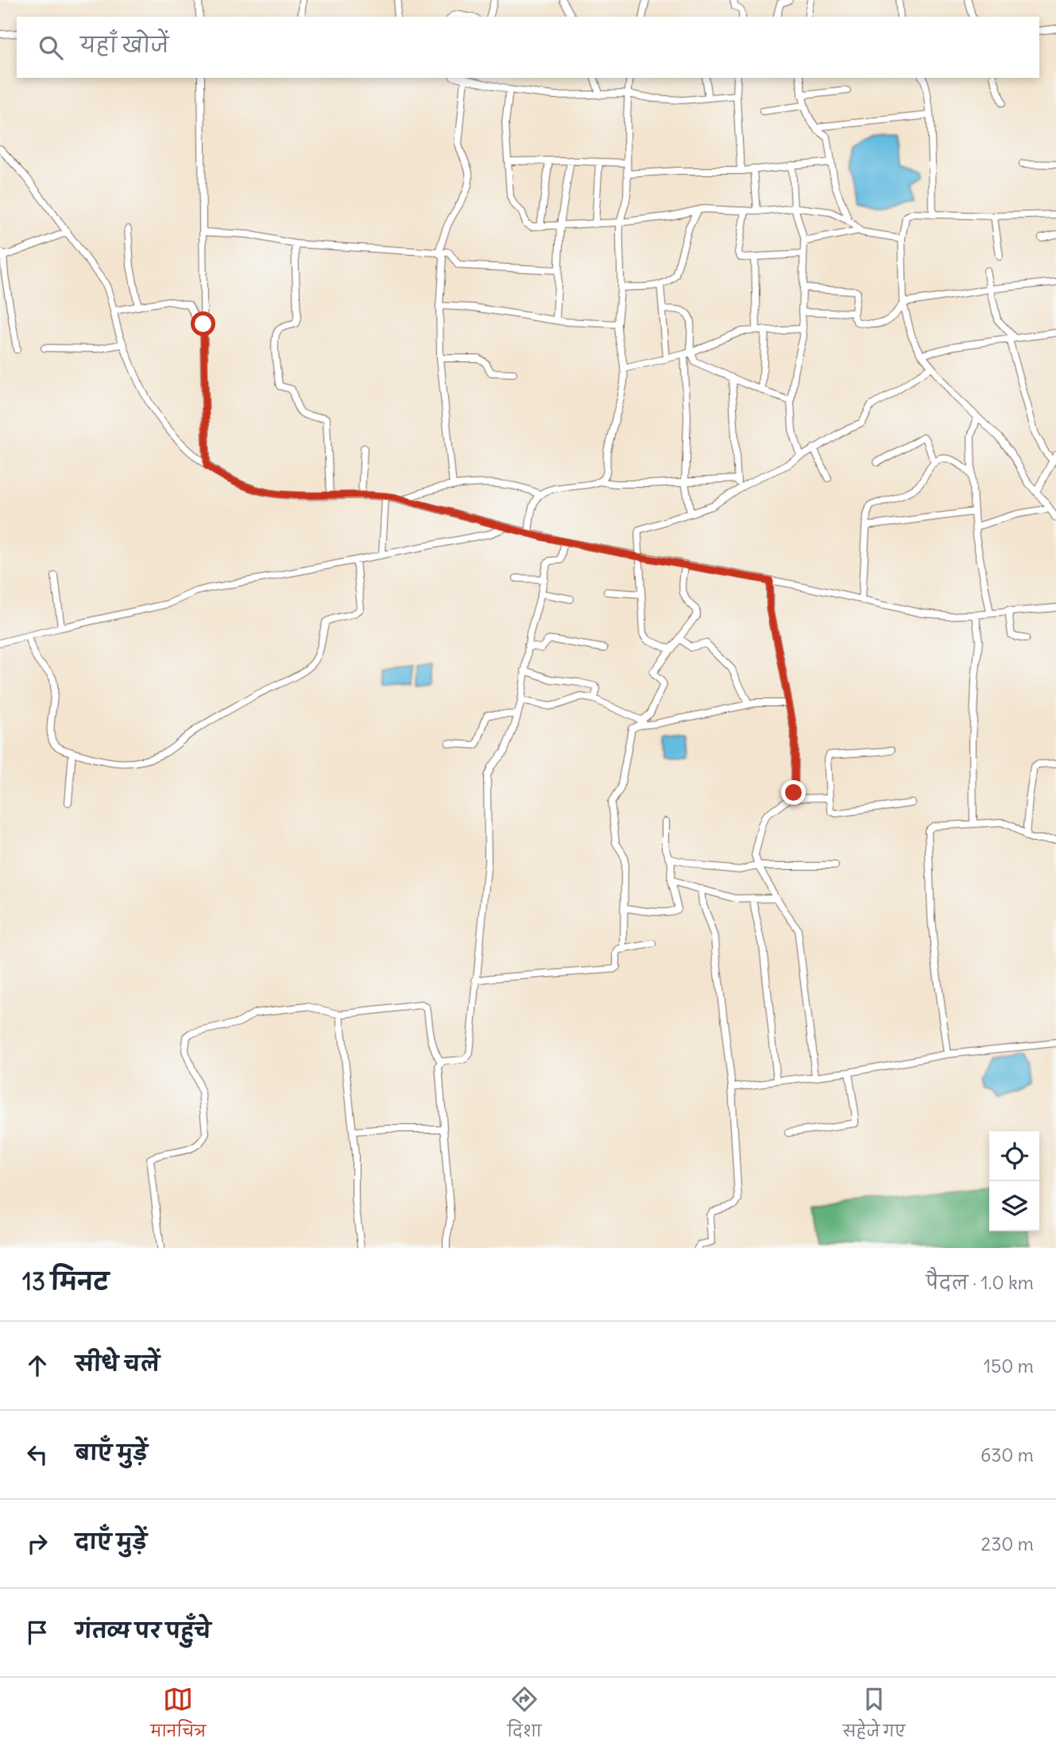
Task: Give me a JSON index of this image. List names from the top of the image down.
{
  "page": {
    "search": "यहाँ खोजें",
    "heading": ["13 मिनट", "पैदल · 1.0 km"],
    "list": [
      ["सीधे चलें", "150 m"],
      ["बाएँ मुड़ें", "630 m"],
      ["दाएँ मुड़ें", "230 m"],
      "गंतव्य पर पहुँचे"
    ],
    "nav": ["मानचित्र", "दिशा", "सहेजे गए"]
  }
}
